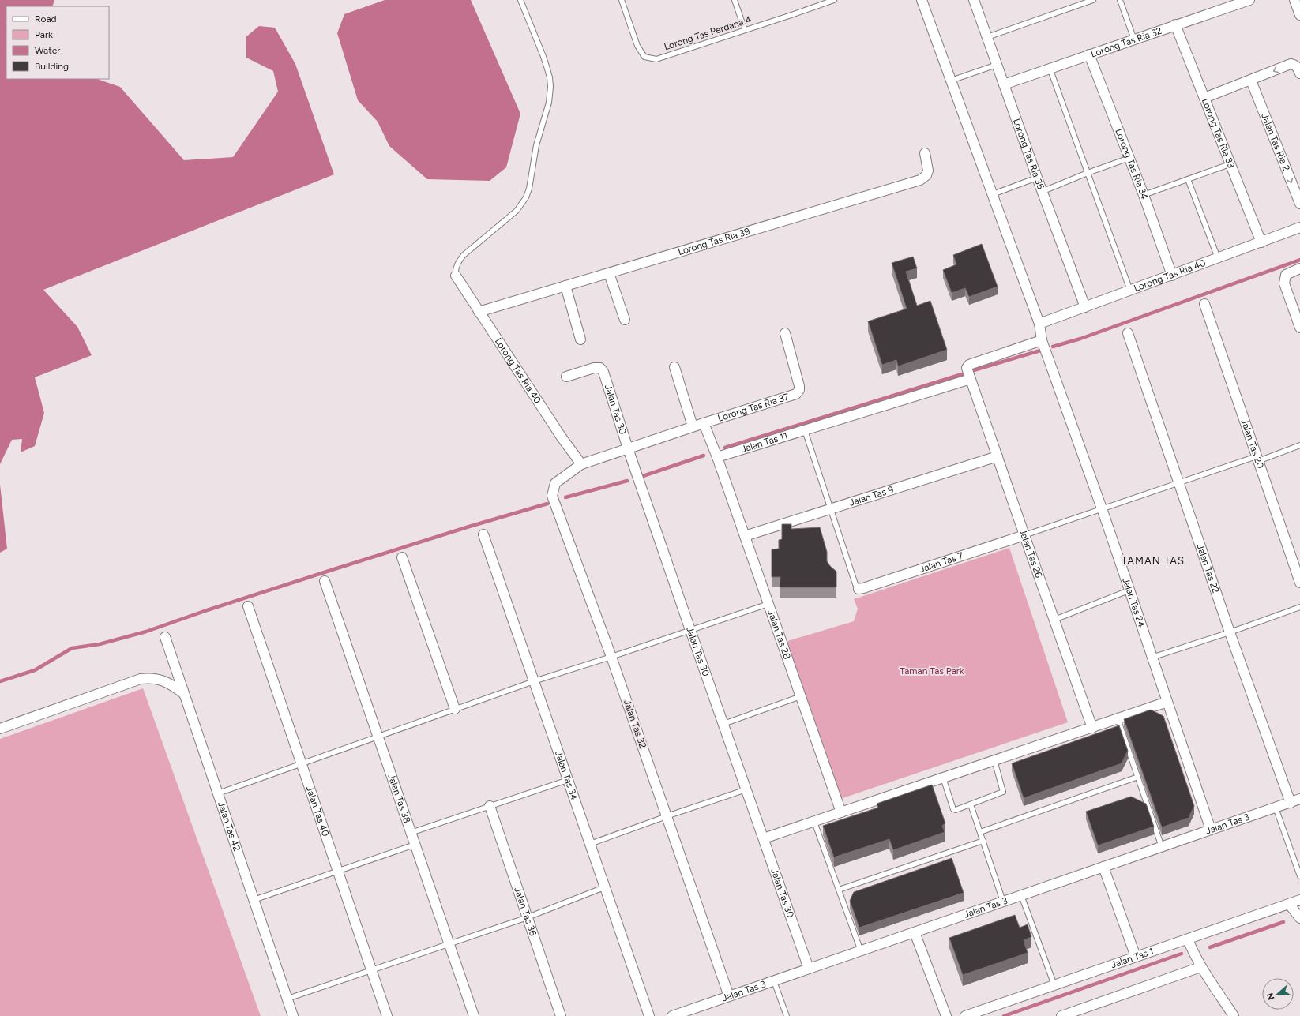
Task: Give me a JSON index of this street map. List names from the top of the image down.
{
  "streets": {
    "street": [
      "Lorong Tas Ria 32",
      "Lorong Tas Ria 33",
      "Jalan Tas Ria 2",
      "Lorong Tas Ria 35",
      "Lorong Tas Ria 34",
      "Lorong Tas Ria 39",
      "Lorong Tas Ria 40",
      "Lorong Tas Ria 37",
      "Jalan Tas 30",
      "Jalan Tas 11",
      "Jalan Tas 20",
      "Jalan Tas 9",
      "Jalan Tas 26",
      "Jalan Tas 7",
      "Jalan Tas 22",
      "Jalan Tas 24",
      "Jalan Tas 28",
      "Jalan Tas 32",
      "Jalan Tas 34",
      "Jalan Tas 38",
      "Jalan Tas 40",
      "Jalan Tas 3",
      "Jalan Tas 42",
      "Jalan Tas 36",
      "Jalan Tas 1"
    ],
    "lane": ["Lorong Tas Perdana 4"]
  },
  "crossings": [
    ["Lorong Tas Ria 32", "Lorong Tas Ria 33"],
    ["Lorong Tas Ria 32", "Lorong Tas Ria 35"],
    ["Lorong Tas Ria 32", "Lorong Tas Ria 34"],
    ["Lorong Tas Ria 33", "Lorong Tas Ria 40"],
    ["Lorong Tas Ria 35", "Lorong Tas Ria 40"],
    ["Lorong Tas Ria 34", "Lorong Tas Ria 40"],
    ["Lorong Tas Ria 39", "Lorong Tas Ria 40"],
    ["Lorong Tas Ria 40", "Jalan Tas 24"],
    ["Lorong Tas Ria 40", "Jalan Tas 32"],
    ["Jalan Tas 30", "Jalan Tas 3"],
    ["Jalan Tas 11", "Jalan Tas 26"],
    ["Jalan Tas 11", "Jalan Tas 28"],
    ["Jalan Tas 9", "Jalan Tas 26"],
    ["Jalan Tas 9", "Jalan Tas 28"],
    ["Jalan Tas 26", "Jalan Tas 7"],
    ["Jalan Tas 26", "Jalan Tas 24"],
    ["Jalan Tas 22", "Jalan Tas 3"],
    ["Jalan Tas 24", "Jalan Tas 3"],
    ["Jalan Tas 32", "Jalan Tas 3"]
  ],
  "one_way": ["Jalan Tas Ria 2"],
  "districts": ["TAMAN TAS"],
  "parks": ["Taman Tas Park"],
  "legend": [
    "Road",
    "Park",
    "Water",
    "Building"
  ],
  "north": "left"
}
